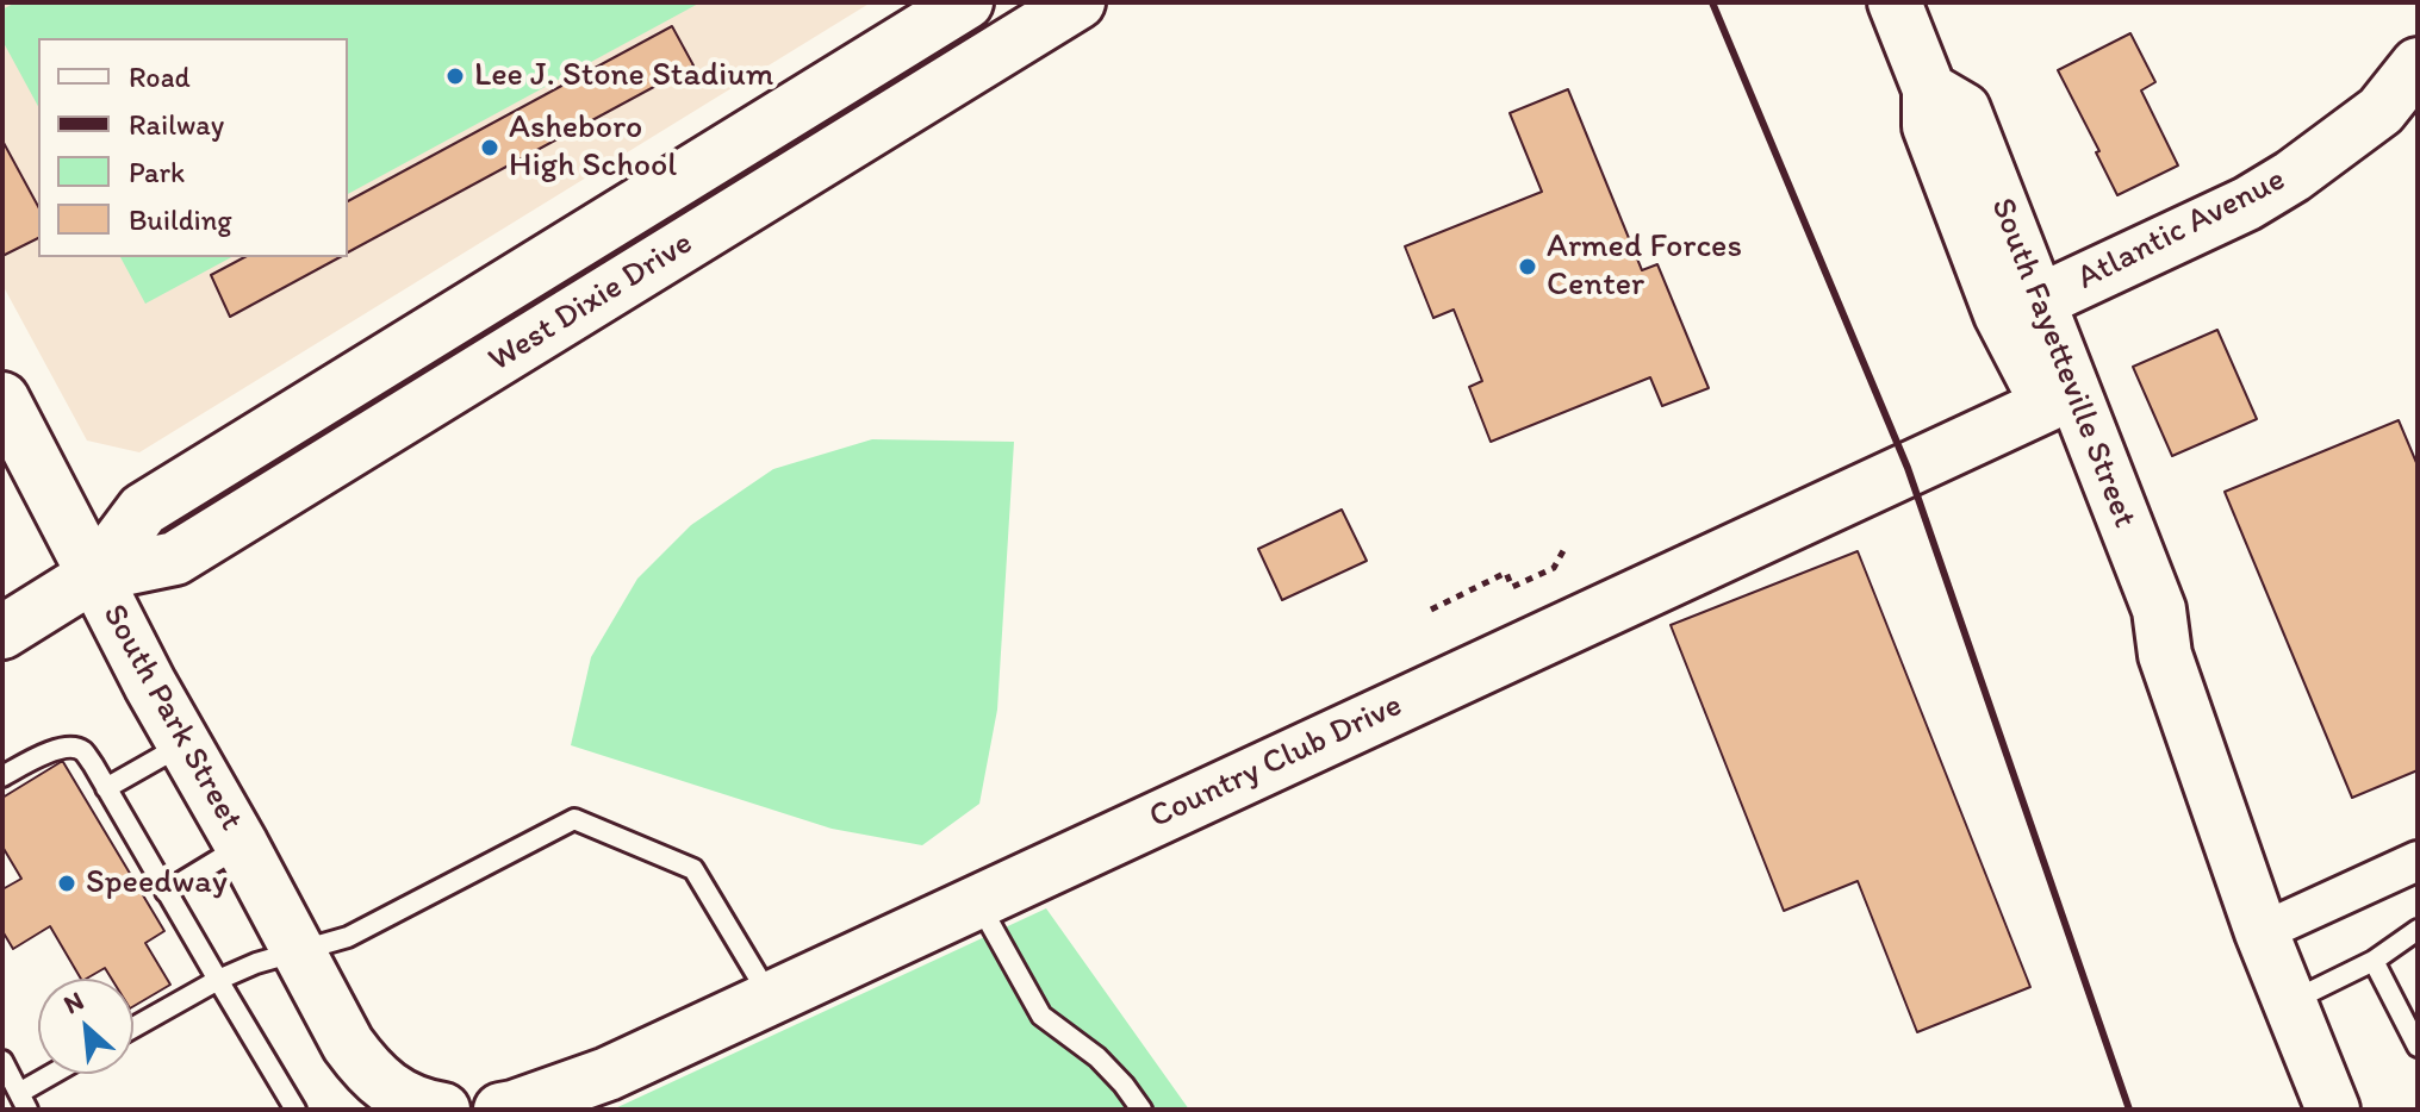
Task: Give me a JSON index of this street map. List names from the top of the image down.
{
  "streets": {
    "main road": [
      "Atlantic Avenue",
      "West Dixie Drive",
      "South Fayetteville Street",
      "South Park Street",
      "Country Club Drive"
    ]
  },
  "crossings": [
    ["Atlantic Avenue", "South Fayetteville Street"],
    ["West Dixie Drive", "South Park Street"],
    ["South Fayetteville Street", "Country Club Drive"]
  ],
  "places": [
    "Lee J. Stone Stadium",
    "Asheboro High School",
    "Armed Forces Center",
    "Speedway"
  ],
  "legend": [
    "Road",
    "Railway",
    "Park",
    "Building"
  ],
  "north": "top left"
}
